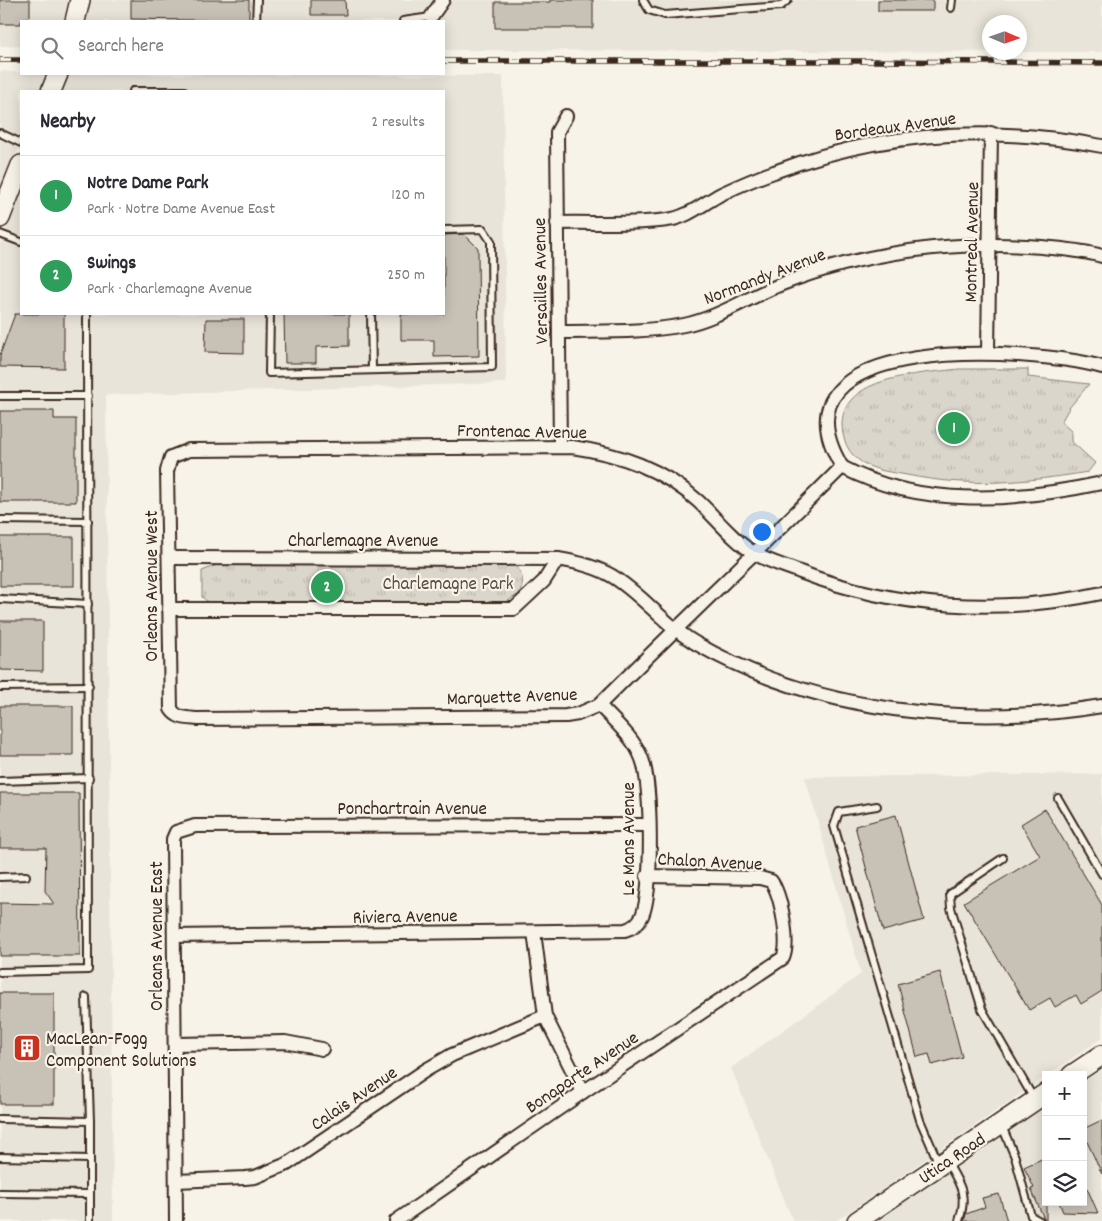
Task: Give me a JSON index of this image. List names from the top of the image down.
{
  "streets": {
    "street": [
      "Bordeaux Avenue",
      "Montreal Avenue",
      "Normandy Avenue",
      "Versailles Avenue",
      "Frontenac Avenue",
      "Charlemagne Avenue",
      "Orleans Avenue West",
      "Marquette Avenue",
      "Ponchartrain Avenue",
      "Le Mans Avenue",
      "Chalon Avenue",
      "Riviera Avenue",
      "Orleans Avenue East",
      "Bonaparte Avenue",
      "Calais Avenue",
      "Utica Road"
    ]
  },
  "crossings": [
    ["Bordeaux Avenue", "Montreal Avenue"],
    ["Bordeaux Avenue", "Versailles Avenue"],
    ["Montreal Avenue", "Normandy Avenue"],
    ["Normandy Avenue", "Versailles Avenue"],
    ["Versailles Avenue", "Frontenac Avenue"],
    ["Frontenac Avenue", "Orleans Avenue West"],
    ["Frontenac Avenue", "Marquette Avenue"],
    ["Charlemagne Avenue", "Orleans Avenue West"],
    ["Charlemagne Avenue", "Marquette Avenue"],
    ["Orleans Avenue West", "Marquette Avenue"],
    ["Marquette Avenue", "Le Mans Avenue"],
    ["Ponchartrain Avenue", "Le Mans Avenue"],
    ["Ponchartrain Avenue", "Orleans Avenue East"],
    ["Le Mans Avenue", "Chalon Avenue"],
    ["Le Mans Avenue", "Riviera Avenue"],
    ["Chalon Avenue", "Bonaparte Avenue"],
    ["Riviera Avenue", "Orleans Avenue East"],
    ["Orleans Avenue East", "Calais Avenue"]
  ],
  "parks": ["Charlemagne Park"],
  "places": {
    "building": ["MacLean-Fogg Component Solutions"]
  },
  "north": "right",
  "page": {
    "search": "Search here",
    "heading": ["Nearby", "2 results"],
    "list": [
      {
        "mark": "1",
        "name": "Notre Dame Park",
        "note": "Park · Notre Dame Avenue East",
        "value": "120 m"
      },
      {
        "mark": "2",
        "name": "Swings",
        "note": "Park · Charlemagne Avenue",
        "value": "250 m"
      }
    ],
    "pins": ["1", "2"],
    "map_buttons": ["+", "−"]
  }
}
